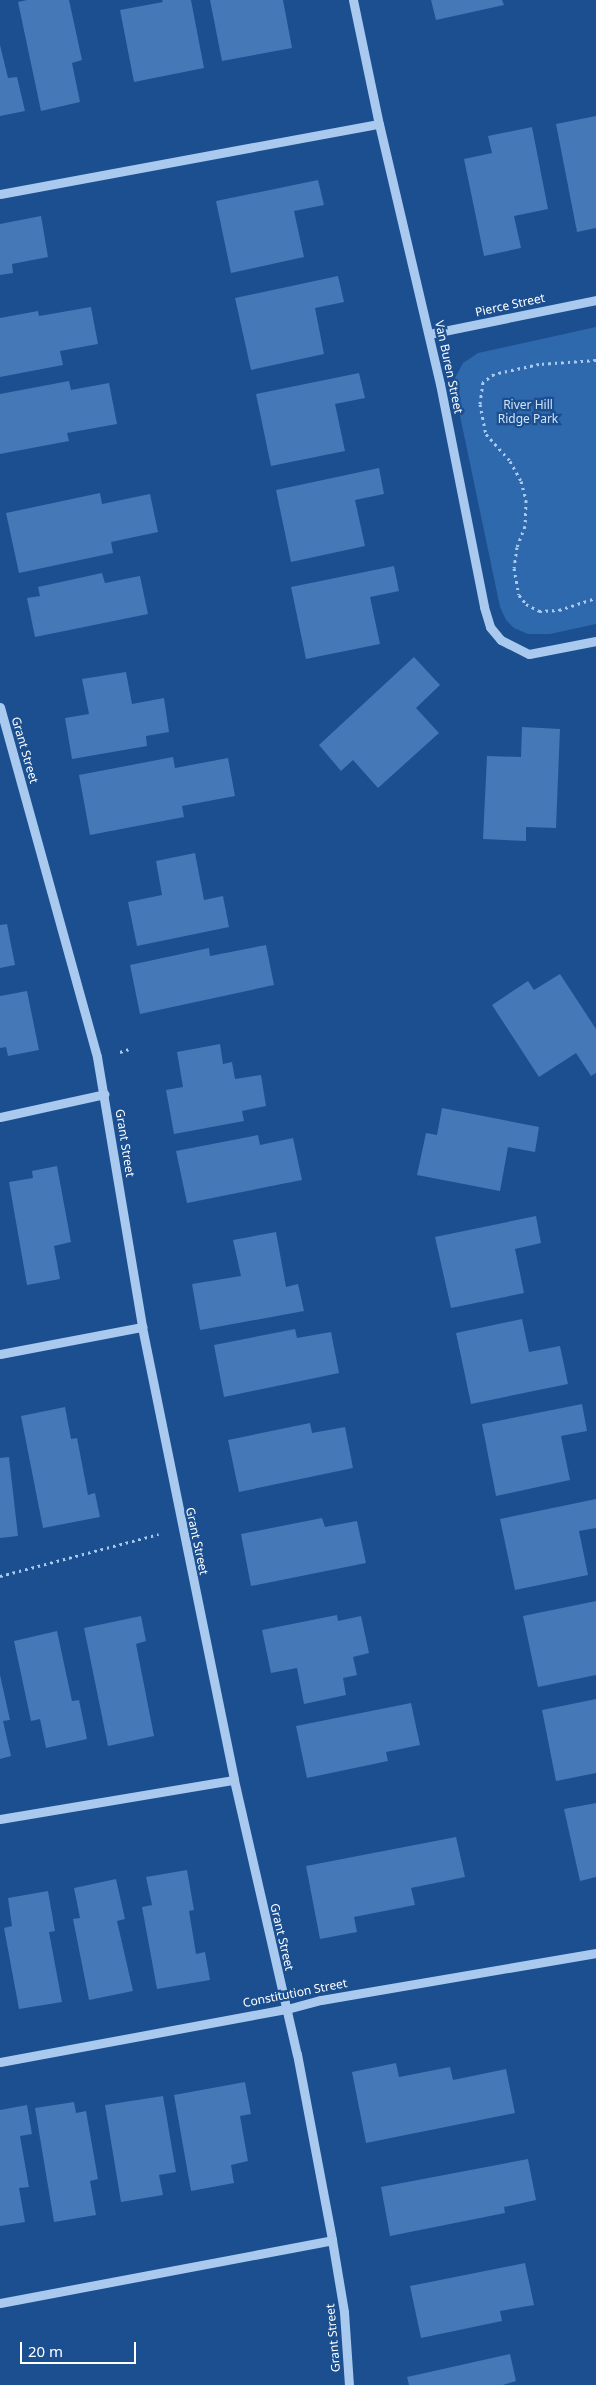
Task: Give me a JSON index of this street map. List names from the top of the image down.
{
  "streets": {
    "street": [
      "Pierce Street",
      "Van Buren Street",
      "Grant Street",
      "Constitution Street"
    ]
  },
  "crossings": [
    ["Pierce Street", "Van Buren Street"],
    ["Grant Street", "Constitution Street"]
  ],
  "parks": ["River Hill Ridge Park"],
  "scale_bar": "20 m"
}
